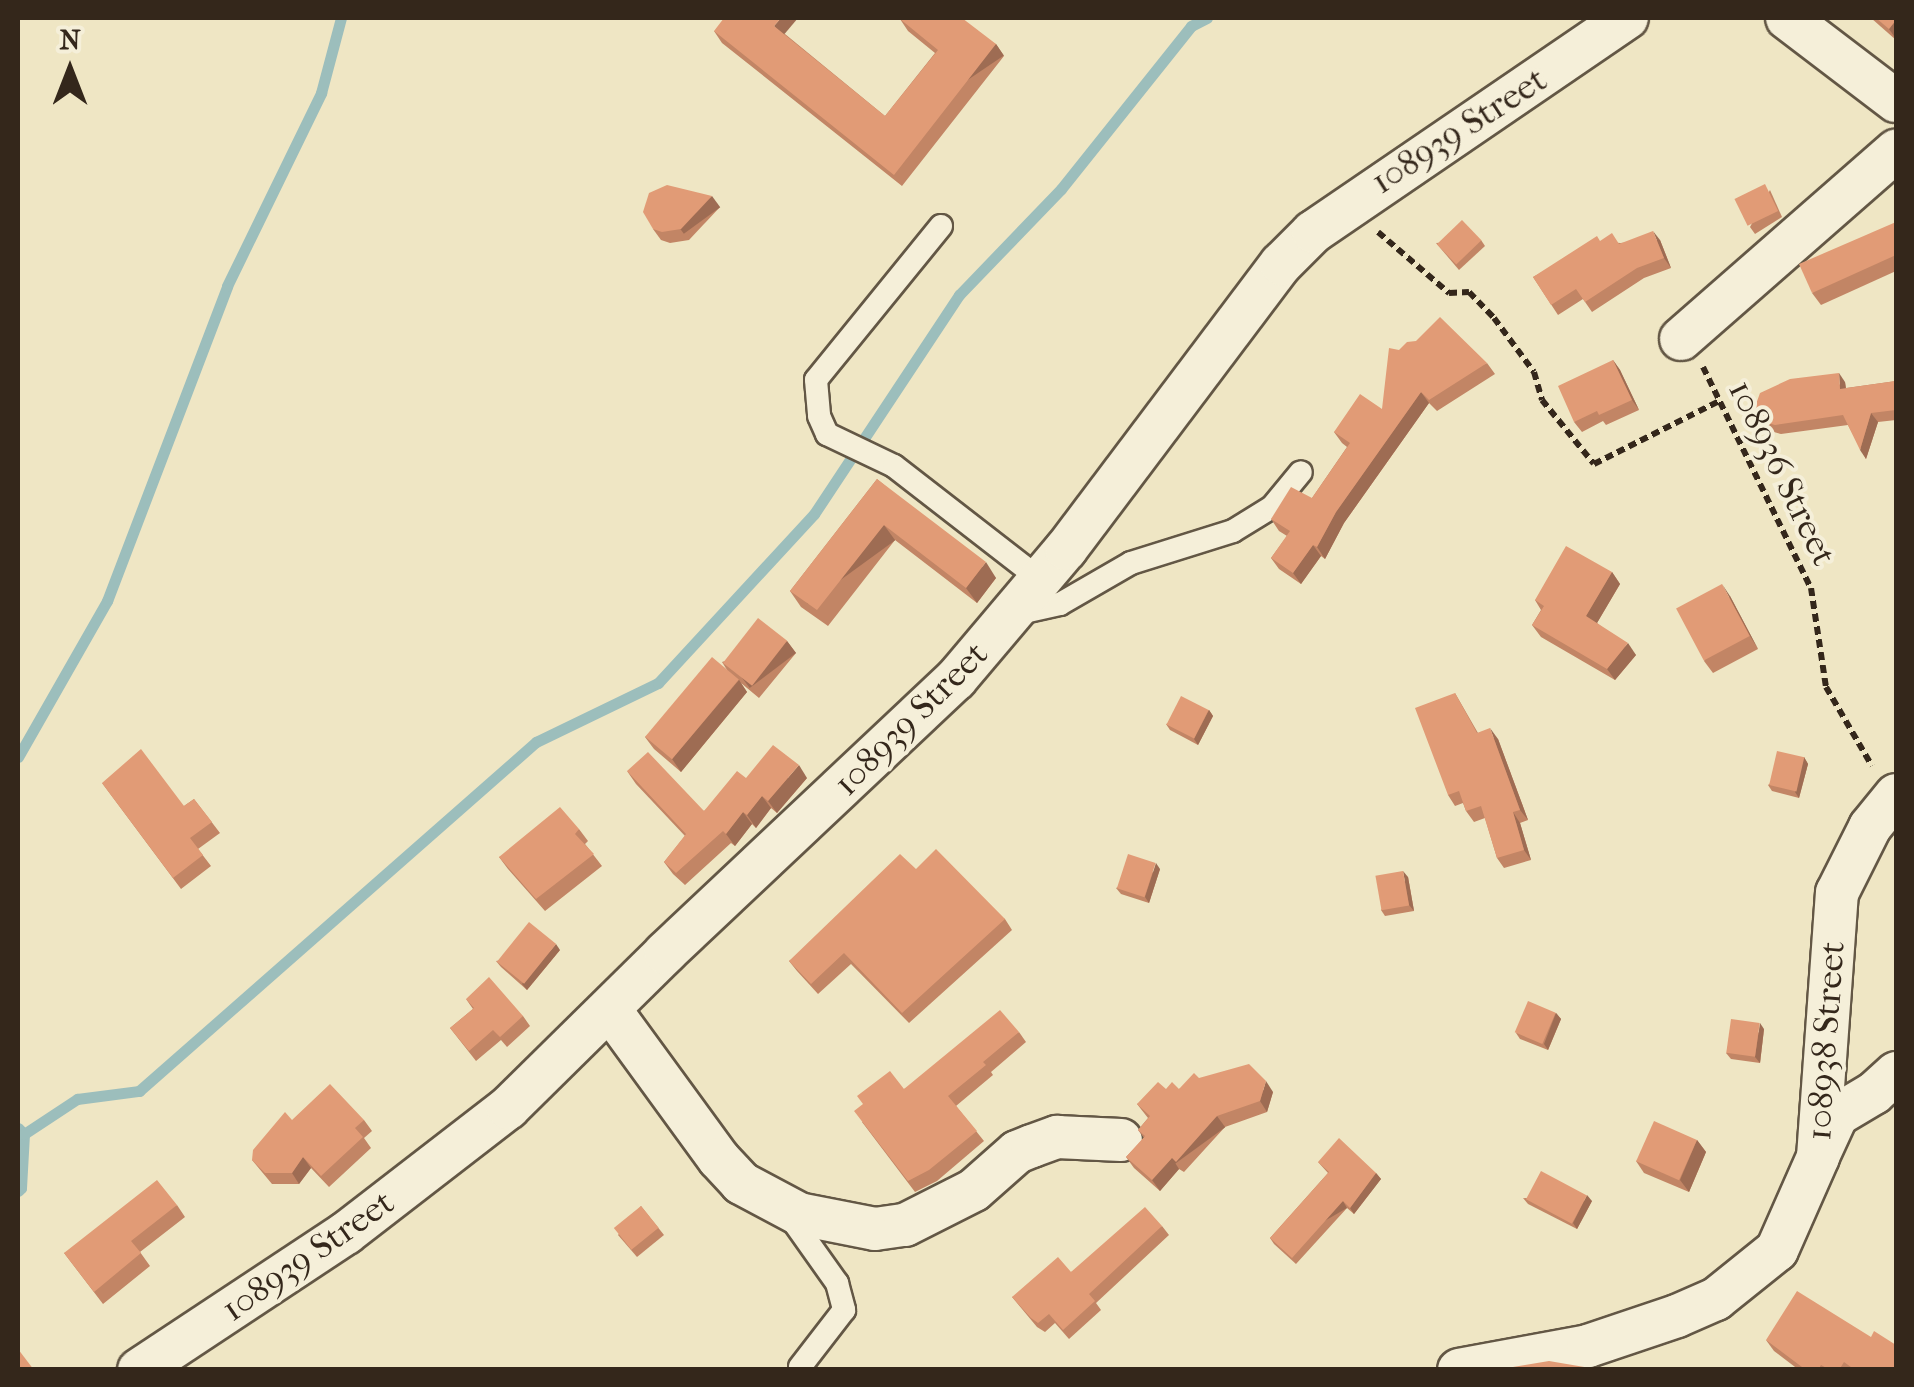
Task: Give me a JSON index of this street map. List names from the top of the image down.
{
  "streets": {
    "street": ["108939 Street", "108938 Street"],
    "path": ["108936 Street"]
  },
  "crossings": [
    ["108936 Street", "108938 Street"]
  ],
  "north": "top"
}
